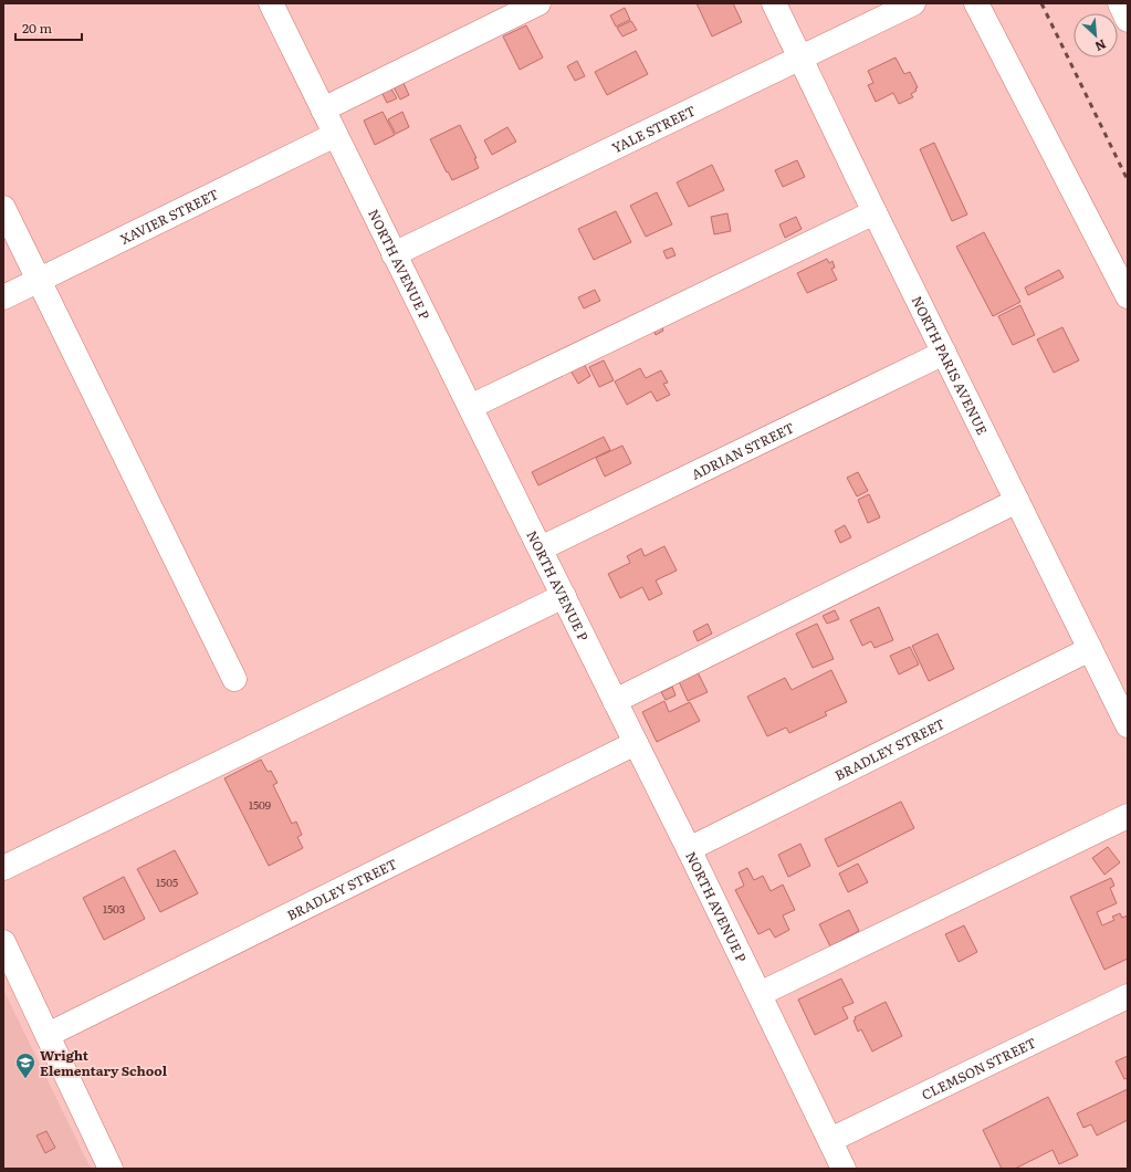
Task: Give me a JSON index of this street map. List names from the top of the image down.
{
  "streets": {
    "street": [
      "YALE STREET",
      "XAVIER STREET",
      "NORTH AVENUE P",
      "NORTH PARIS AVENUE",
      "ADRIAN STREET",
      "BRADLEY STREET",
      "CLEMSON STREET"
    ]
  },
  "crossings": [
    ["YALE STREET", "NORTH AVENUE P"],
    ["YALE STREET", "NORTH PARIS AVENUE"],
    ["XAVIER STREET", "NORTH AVENUE P"],
    ["NORTH AVENUE P", "ADRIAN STREET"],
    ["NORTH AVENUE P", "BRADLEY STREET"],
    ["NORTH AVENUE P", "CLEMSON STREET"],
    ["NORTH PARIS AVENUE", "ADRIAN STREET"],
    ["NORTH PARIS AVENUE", "BRADLEY STREET"]
  ],
  "places": {
    "school or university": ["Wright Elementary School"]
  },
  "house_numbers": ["1509", "1505", "1503"],
  "scale_bar": "20 m",
  "north": "bottom right"
}
